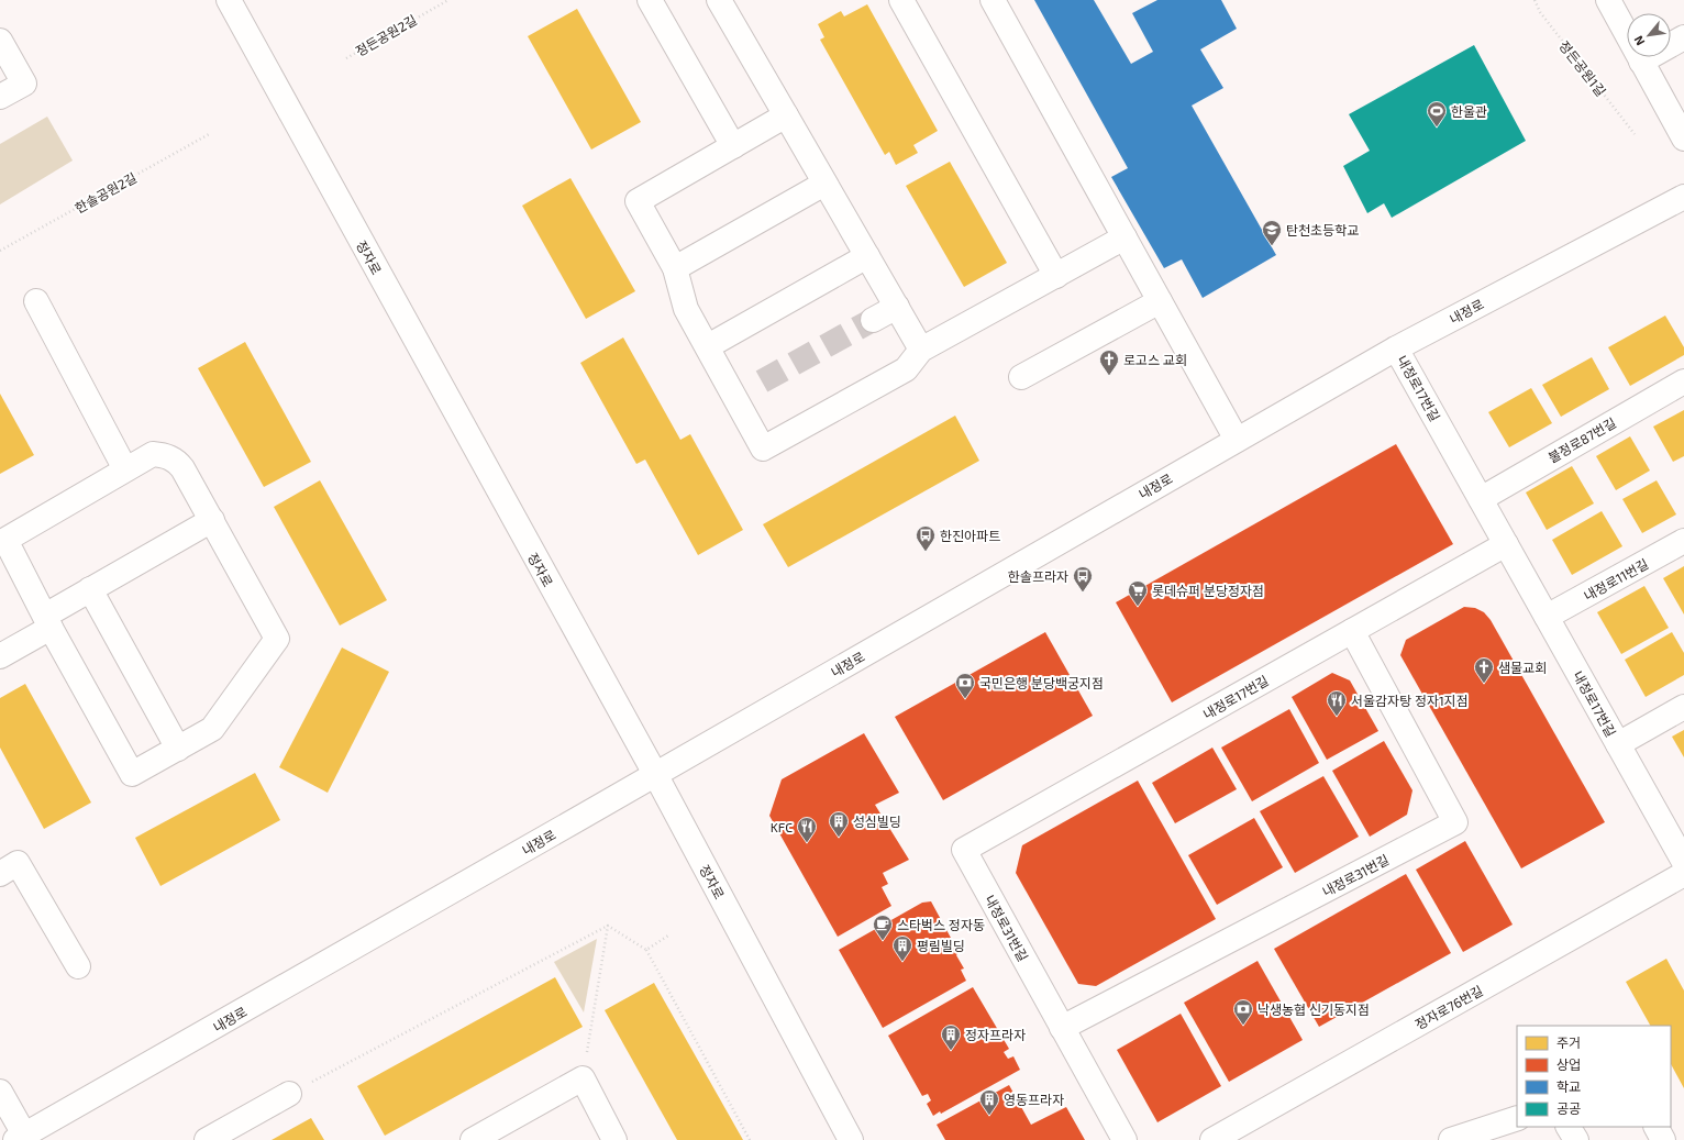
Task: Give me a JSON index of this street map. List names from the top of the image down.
{
  "streets": {
    "street": [
      "정자로",
      "내정로",
      "내정로17번길",
      "불정로87번길",
      "내정로11번길",
      "내정로31번길",
      "정자로76번길"
    ],
    "path": ["정든공원2길", "정든공원1길", "한솔공원2길"]
  },
  "crossings": [
    ["정자로", "내정로"],
    ["내정로", "내정로17번길"],
    ["내정로17번길", "불정로87번길"],
    ["내정로17번길", "내정로11번길"],
    ["내정로17번길", "내정로31번길"]
  ],
  "places": {
    "sports": ["한울관"],
    "school or university": ["탄천초등학교"],
    "church": ["로고스 교회", "샘물교회"],
    "bus stop": ["한진아파트", "한솔프라자"],
    "supermarket": ["롯데슈퍼 분당정자점"],
    "bank": ["국민은행 분당백궁지점", "낙생농협 신기동지점"],
    "restaurant": ["서울감자탕 정자1지점", "KFC"],
    "building": [
      "성심빌딩",
      "평림빌딩",
      "정자프라자",
      "영동프라자"
    ],
    "cafe": ["스타벅스 정자동"]
  },
  "legend": [
    "주거",
    "상업",
    "학교",
    "공공"
  ],
  "north": "bottom left"
}
